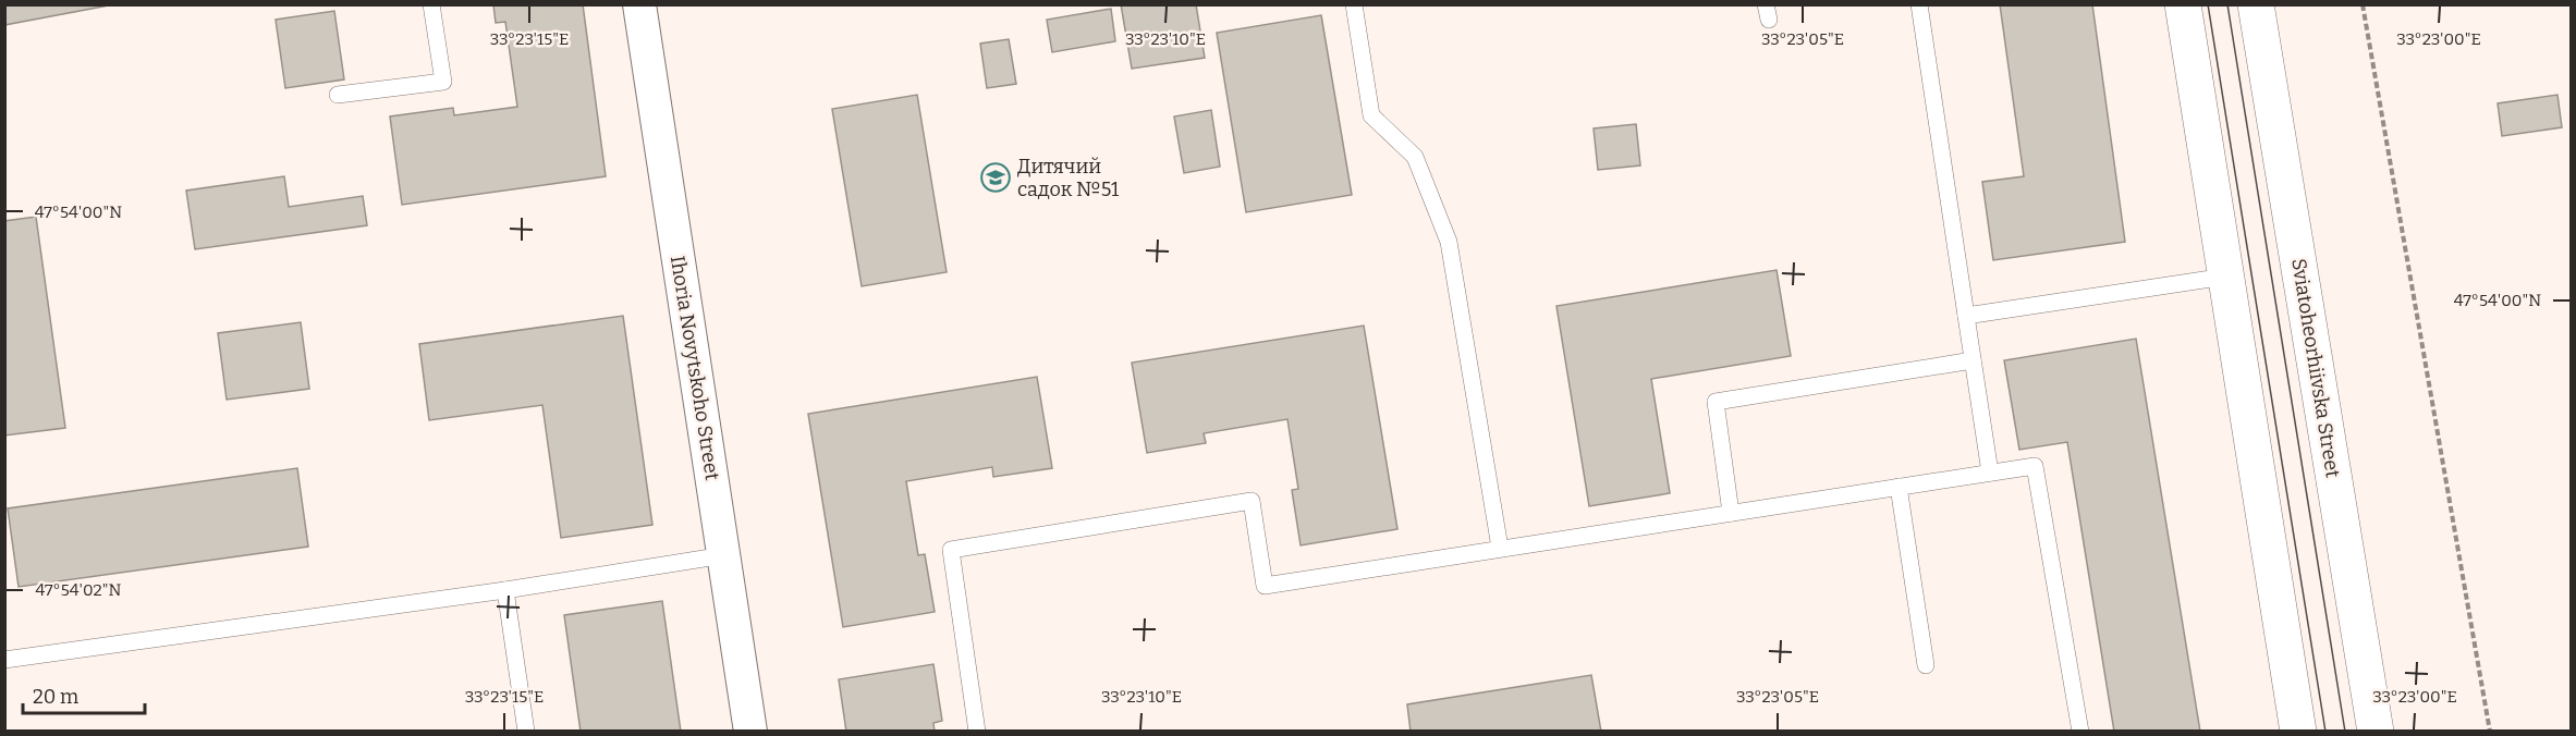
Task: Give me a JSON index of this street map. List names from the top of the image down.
{
  "streets": {
    "main road": ["Sviatoheorhiivska Street"],
    "street": ["Ihoria Novytskoho Street"]
  },
  "places": {
    "school or university": ["Дитячий садок №51"]
  },
  "scale_bar": "20 m",
  "coordinates": [
    "33°23'15\"E",
    "33°23'10\"E",
    "33°23'05\"E",
    "33°23'00\"E",
    "47°54'00\"N",
    "47°54'02\"N"
  ]
}
